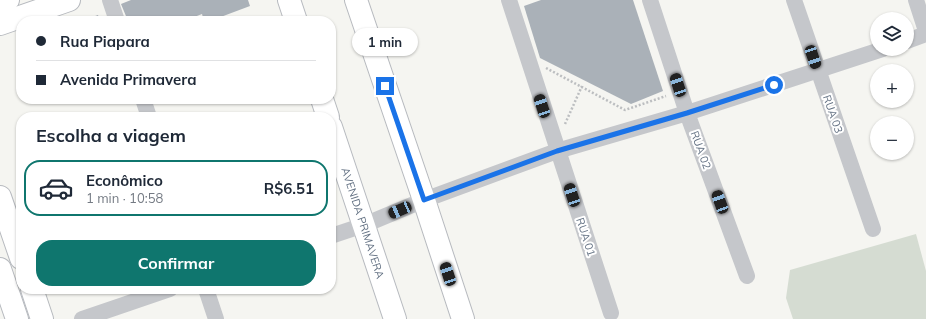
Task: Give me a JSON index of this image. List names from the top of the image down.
{
  "streets": {
    "street": [
      "RUA 03",
      "RUA 02",
      "AVENIDA PRIMAVERA",
      "RUA 01"
    ]
  },
  "page": {
    "map_buttons": ["+", "−"],
    "banner": ["Rua Piapara", "Avenida Primavera"],
    "bubble": "1 min",
    "heading": "Escolha a viagem",
    "list": [
      {
        "name": "Econômico",
        "note": "1 min · 10:58",
        "value": "R$6.51"
      }
    ],
    "buttons": "Confirmar"
  }
}
